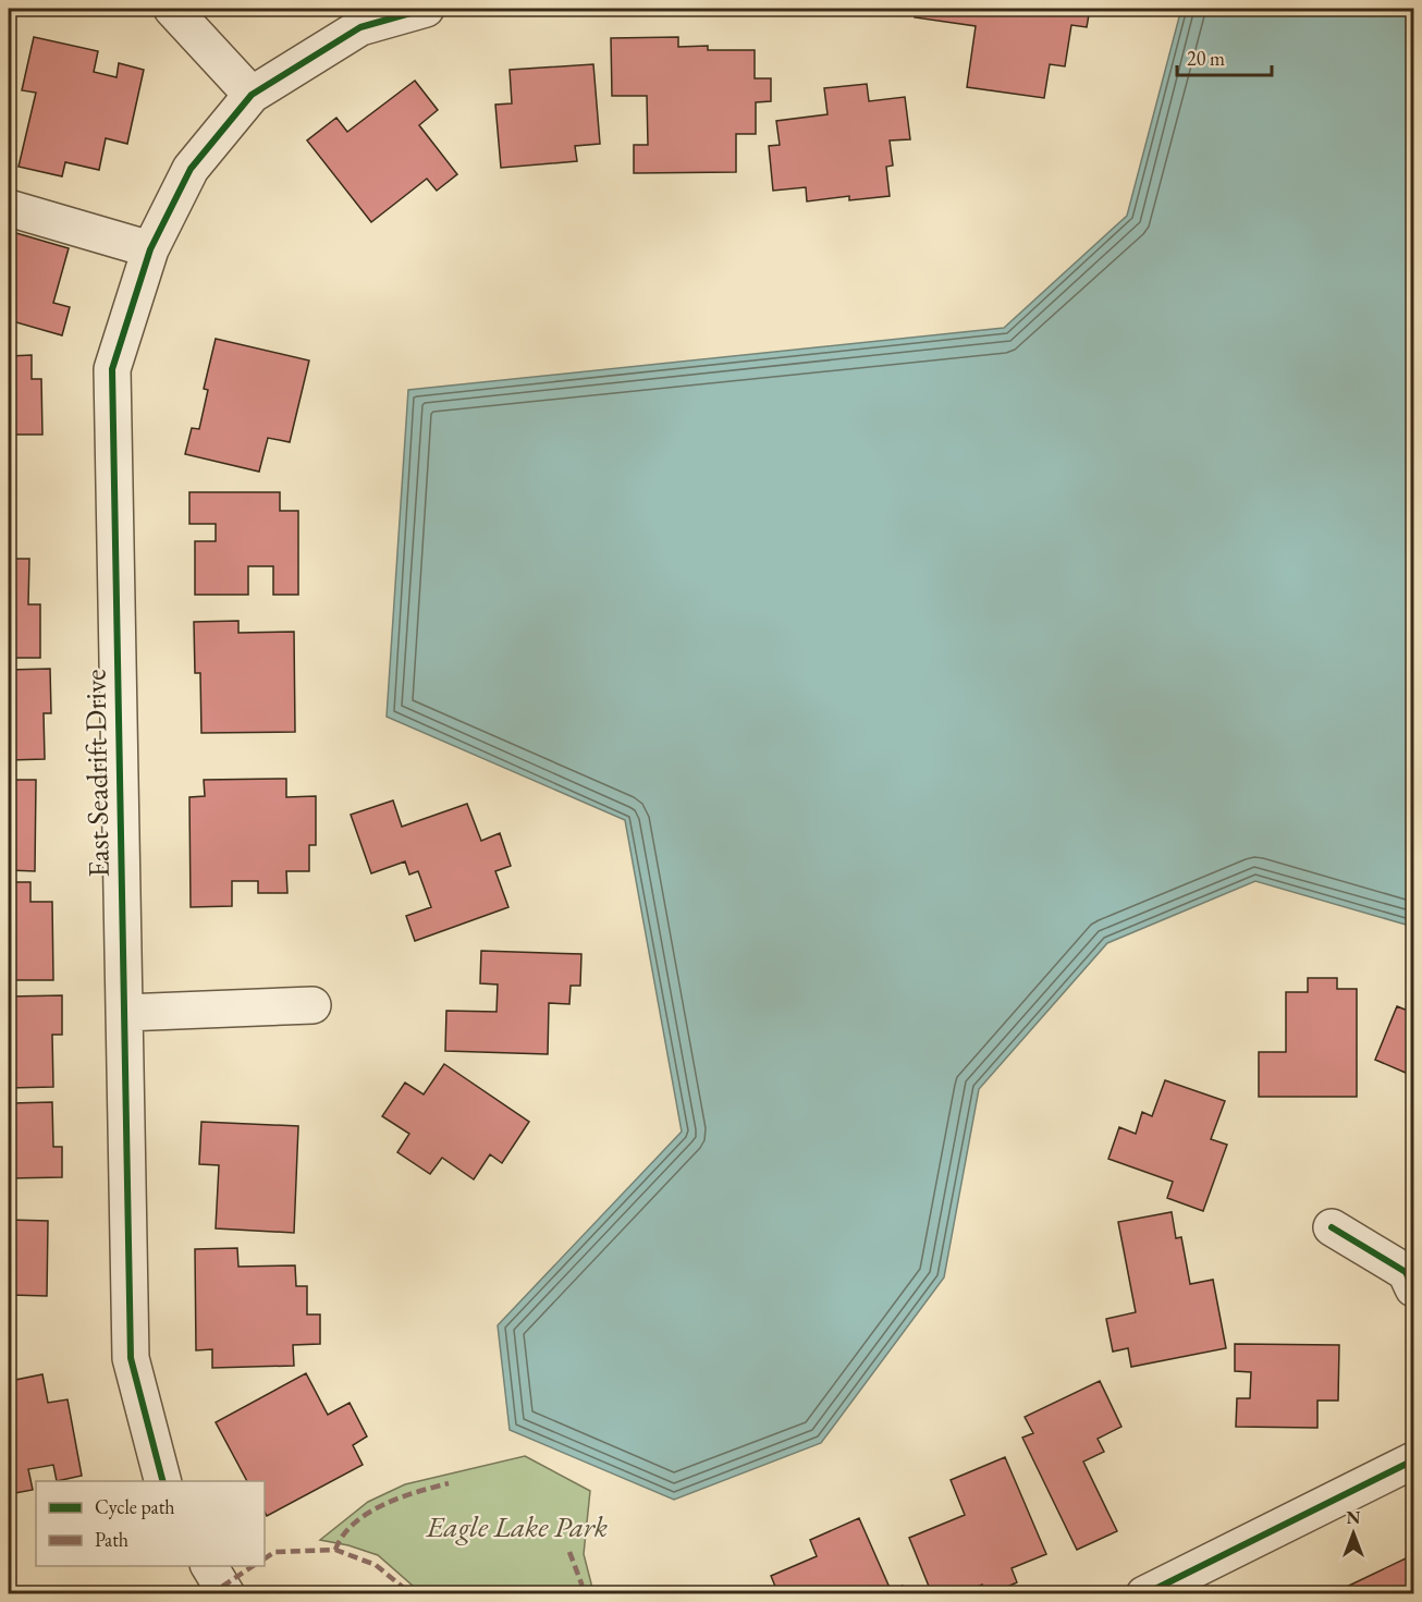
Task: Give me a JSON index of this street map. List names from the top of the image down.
{
  "streets": {
    "street": ["East Seadrift Drive"]
  },
  "parks": ["Eagle Lake Park"],
  "legend": ["Cycle path", "Path"],
  "scale_bar": "20 m",
  "north": "top"
}
